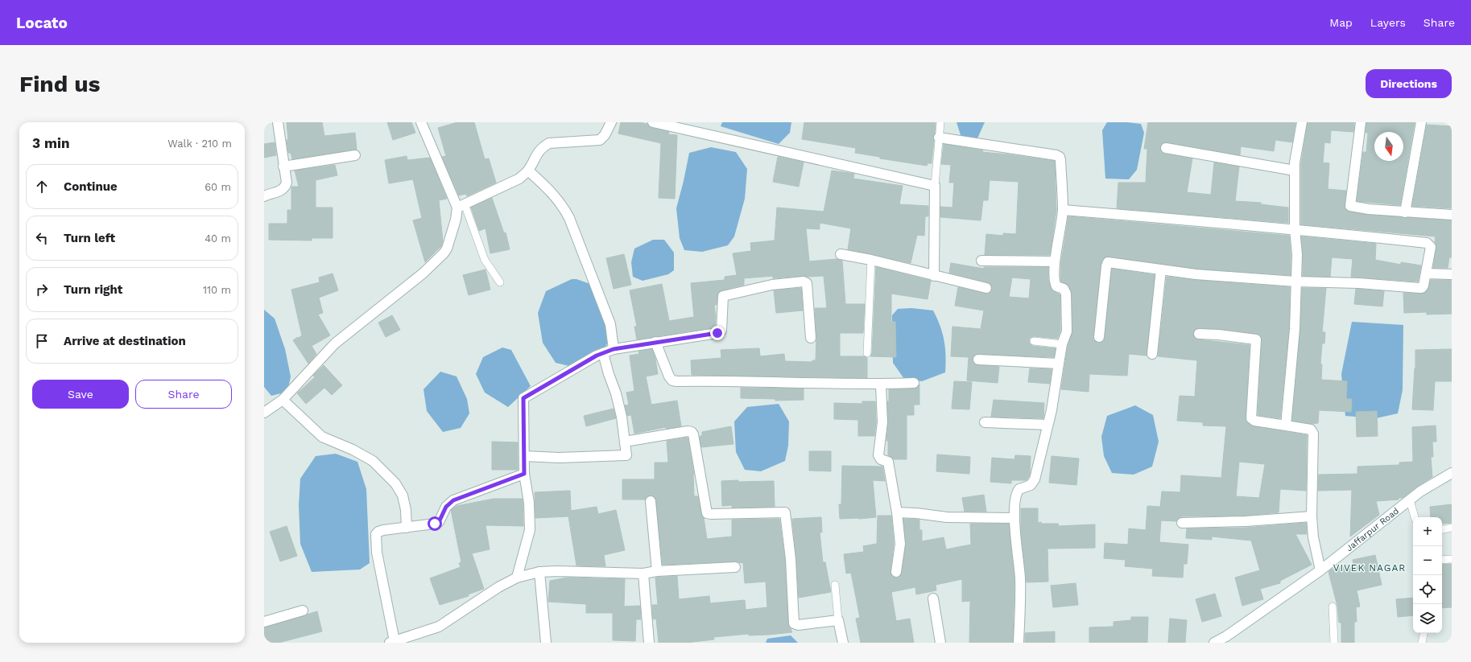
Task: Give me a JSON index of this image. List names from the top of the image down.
{
  "streets": {
    "street": ["Jaffarpur Road"]
  },
  "districts": ["VIVEK NAGAR"],
  "north": "bottom",
  "page": {
    "header": "Locato",
    "nav": ["Map", "Layers", "Share"],
    "buttons": [
      "Directions",
      ["Save", "Share"]
    ],
    "title": "Find us",
    "heading": ["3 min", "Walk · 210 m"],
    "list": [
      ["Continue", "60 m"],
      ["Turn left", "40 m"],
      ["Turn right", "110 m"],
      "Arrive at destination"
    ],
    "map_buttons": ["+", "−"]
  }
}
